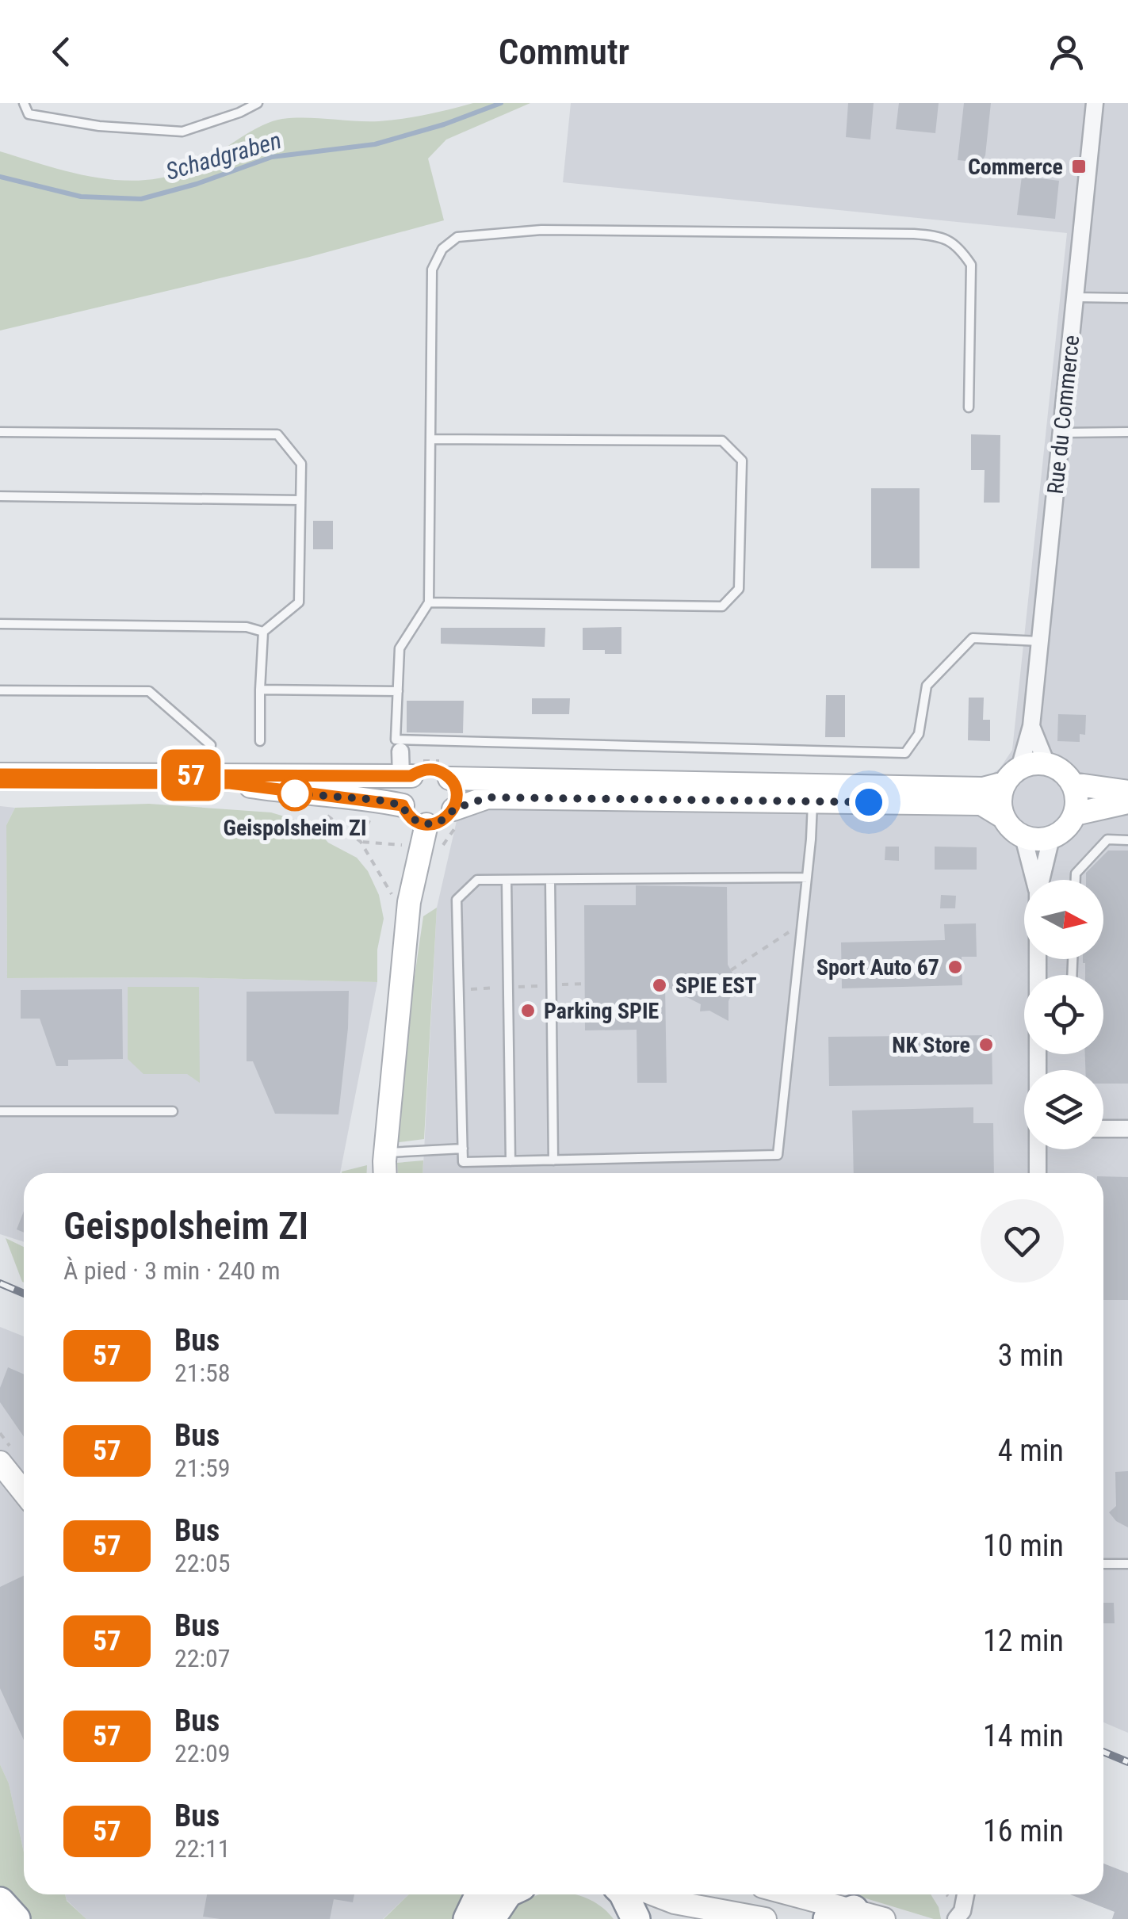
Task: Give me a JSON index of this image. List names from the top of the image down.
{
  "streets": {
    "street": ["Rue du Commerce"]
  },
  "water": ["Schadgraben"],
  "places": {
    "transit": ["Commerce"],
    "other": [
      "Geispolsheim ZI",
      "Sport Auto 67",
      "SPIE EST",
      "Parking SPIE",
      "NK Store"
    ]
  },
  "lines": ["bus line 57"],
  "north": "right",
  "page": {
    "header": "Commutr",
    "on_map": "57",
    "heading": ["Geispolsheim ZI", "À pied · 3 min · 240 m"],
    "list": [
      {
        "mark": "57",
        "name": "Bus",
        "note": "21:58",
        "value": "3 min"
      },
      {
        "mark": "57",
        "name": "Bus",
        "note": "21:59",
        "value": "4 min"
      },
      {
        "mark": "57",
        "name": "Bus",
        "note": "22:05",
        "value": "10 min"
      },
      {
        "mark": "57",
        "name": "Bus",
        "note": "22:07",
        "value": "12 min"
      },
      {
        "mark": "57",
        "name": "Bus",
        "note": "22:09",
        "value": "14 min"
      },
      {
        "mark": "57",
        "name": "Bus",
        "note": "22:11",
        "value": "16 min"
      }
    ]
  }
}
